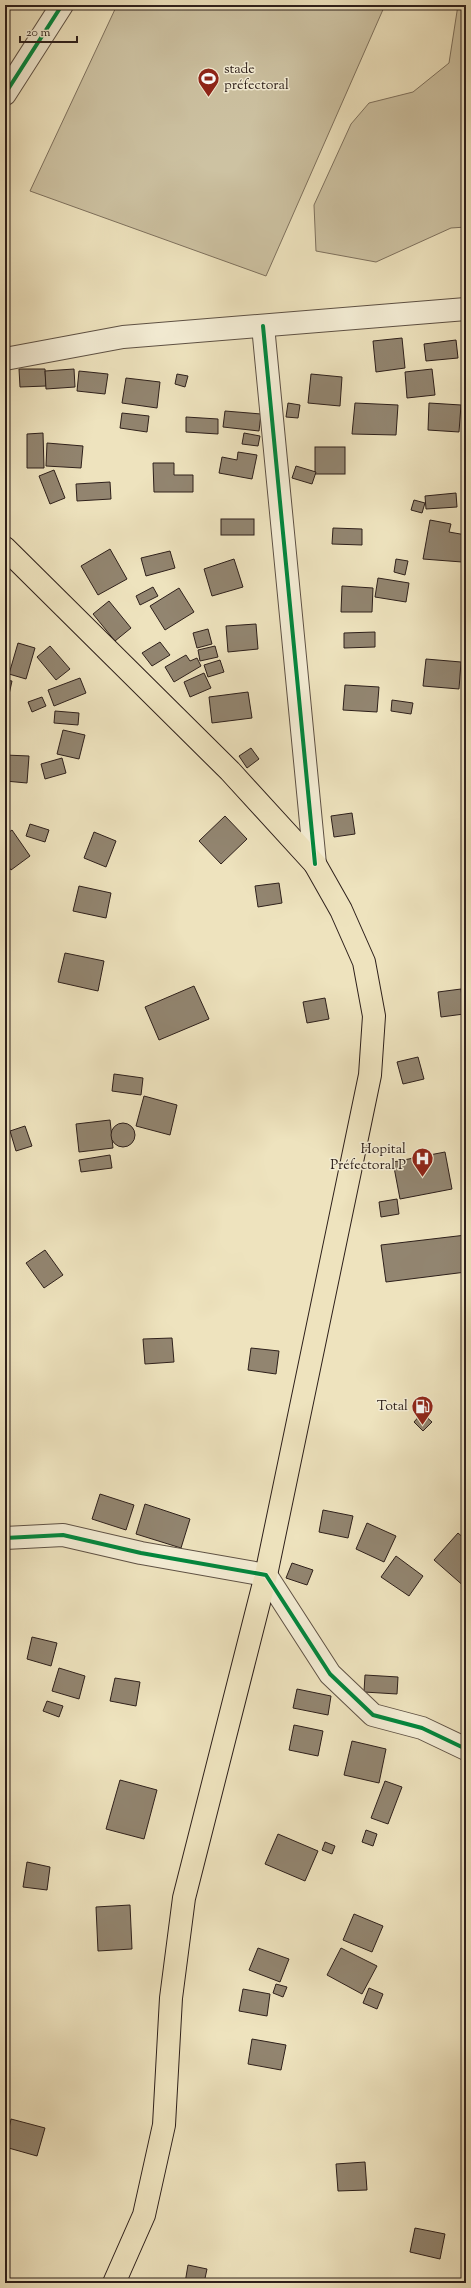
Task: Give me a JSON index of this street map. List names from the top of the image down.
{
  "places": {
    "sports": ["stade préfectoral"],
    "hospital": ["Hopital Préfectoral P"],
    "fuel station": ["Total"]
  },
  "scale_bar": "20 m"
}
